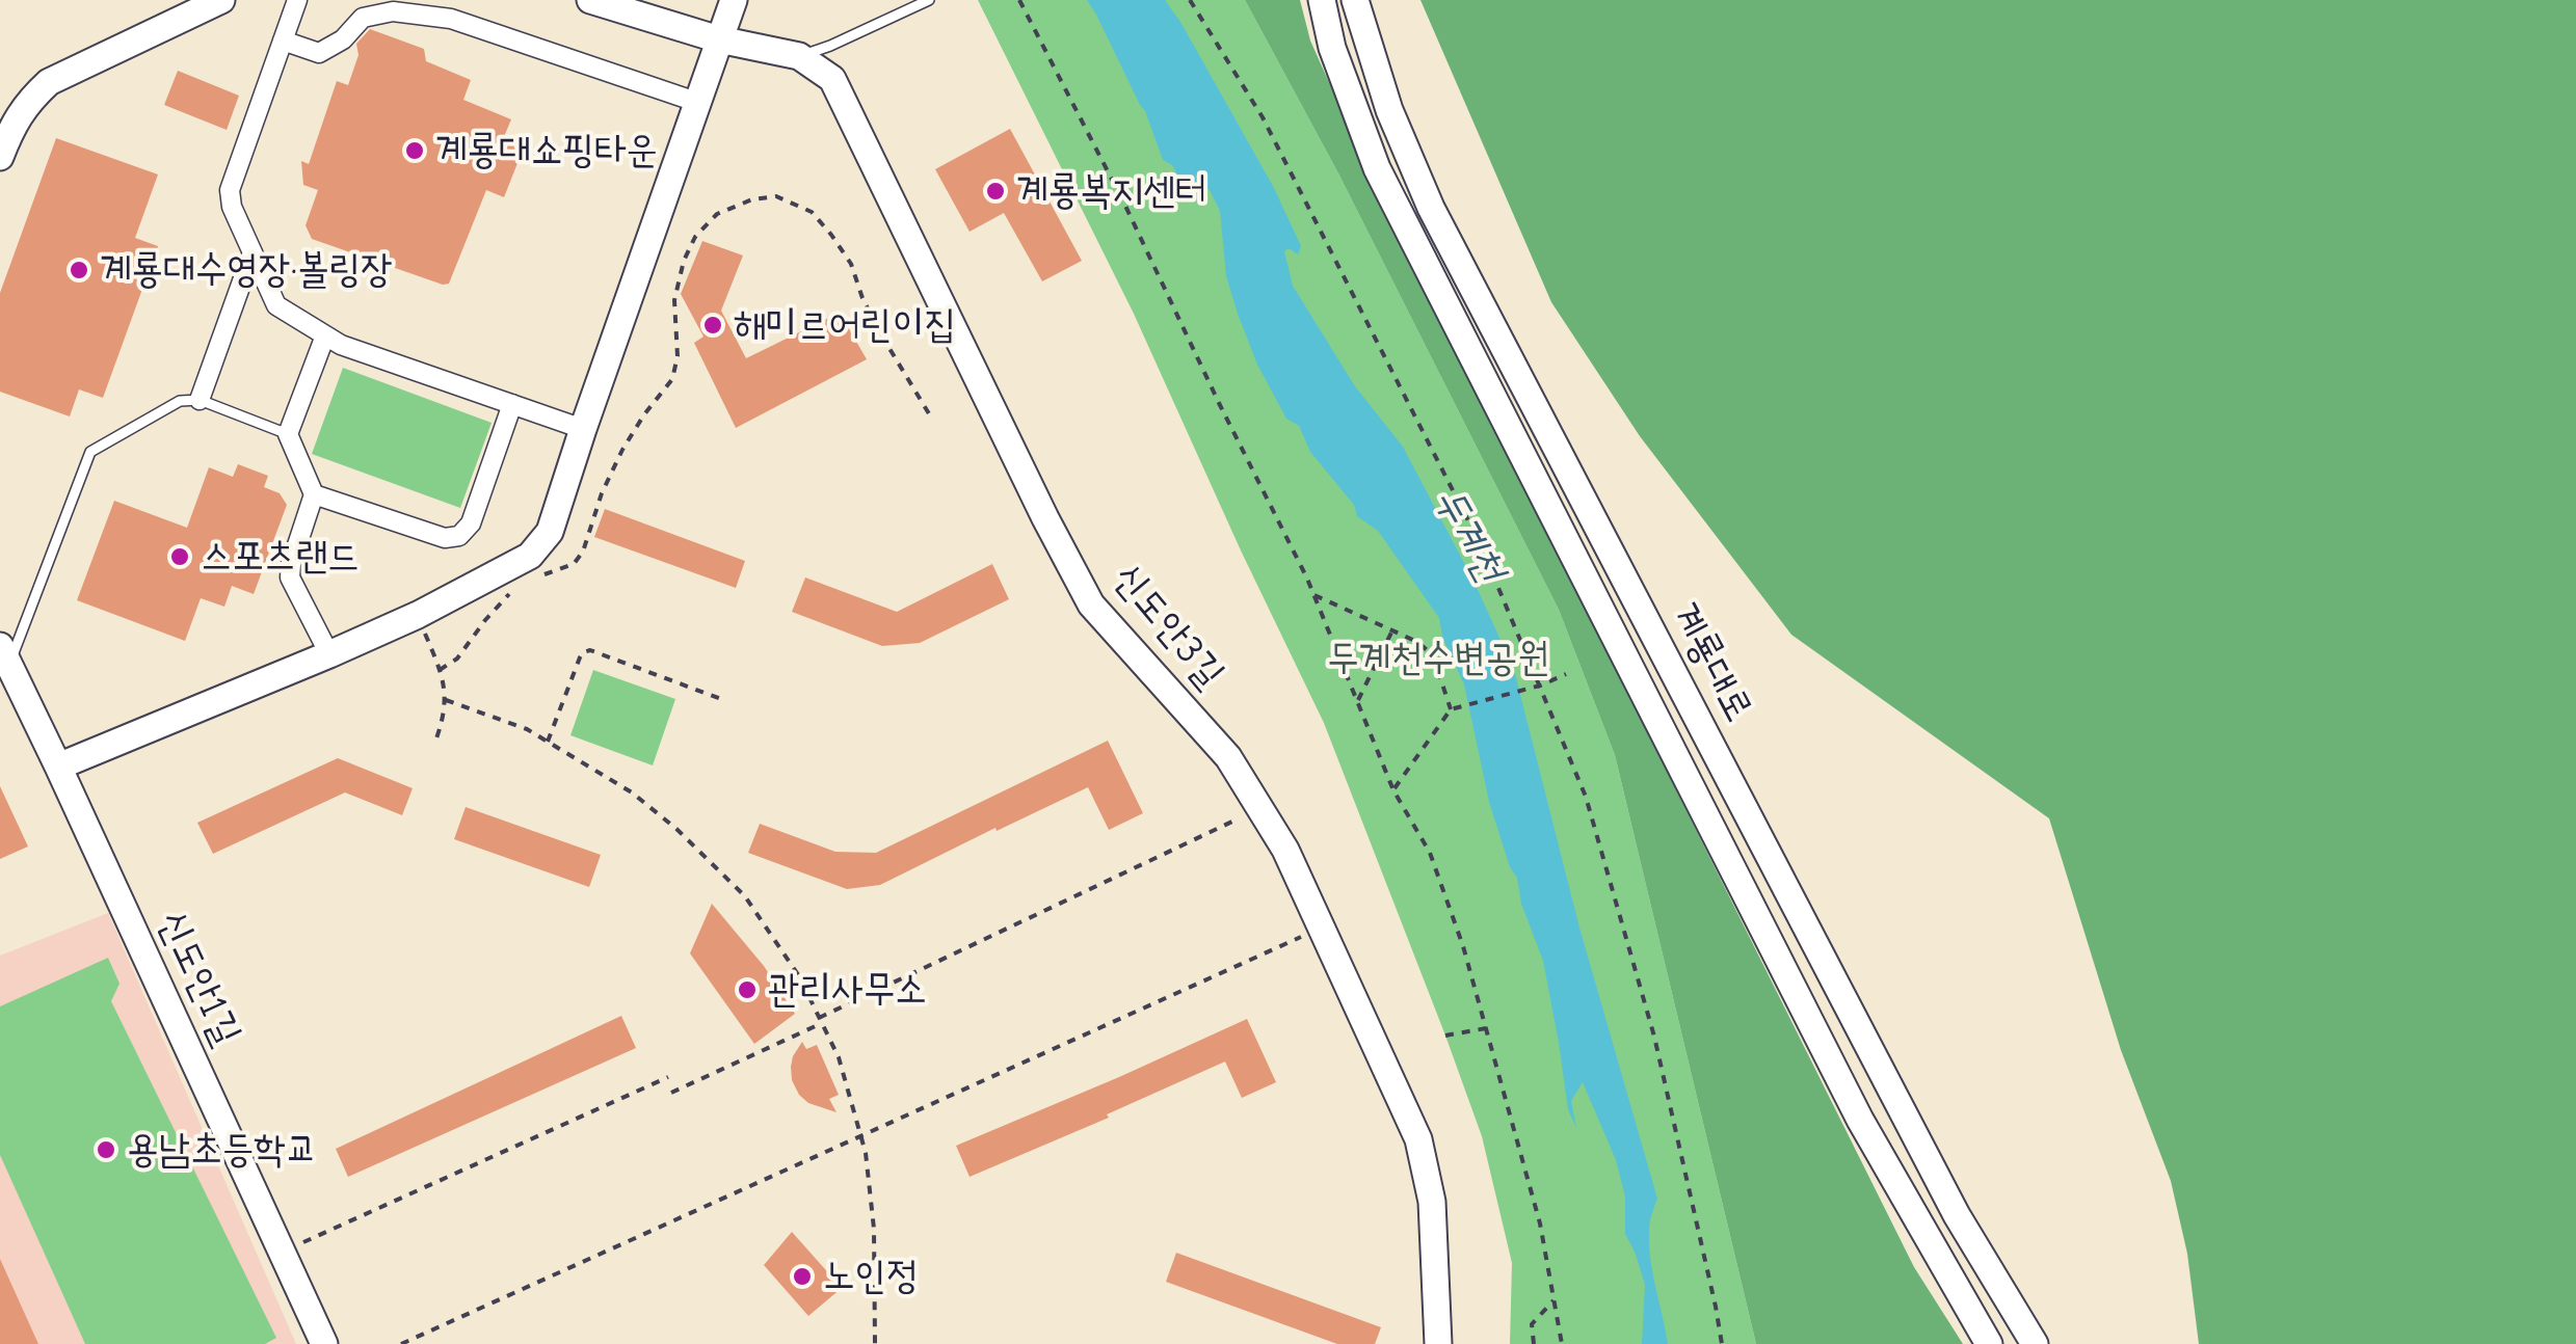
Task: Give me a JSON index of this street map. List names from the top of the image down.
{
  "streets": {
    "street": ["신도안3길", "계룡대로", "신도안1길"]
  },
  "water": ["두계천"],
  "parks": ["두계천수변공원"],
  "places": [
    "계룡대쇼핑타운",
    "계룡복지센터",
    "계룡대수영장·볼링장",
    "해미르어린이집",
    "스포츠랜드",
    "관리사무소",
    "용남초등학교",
    "노인정"
  ]
}
